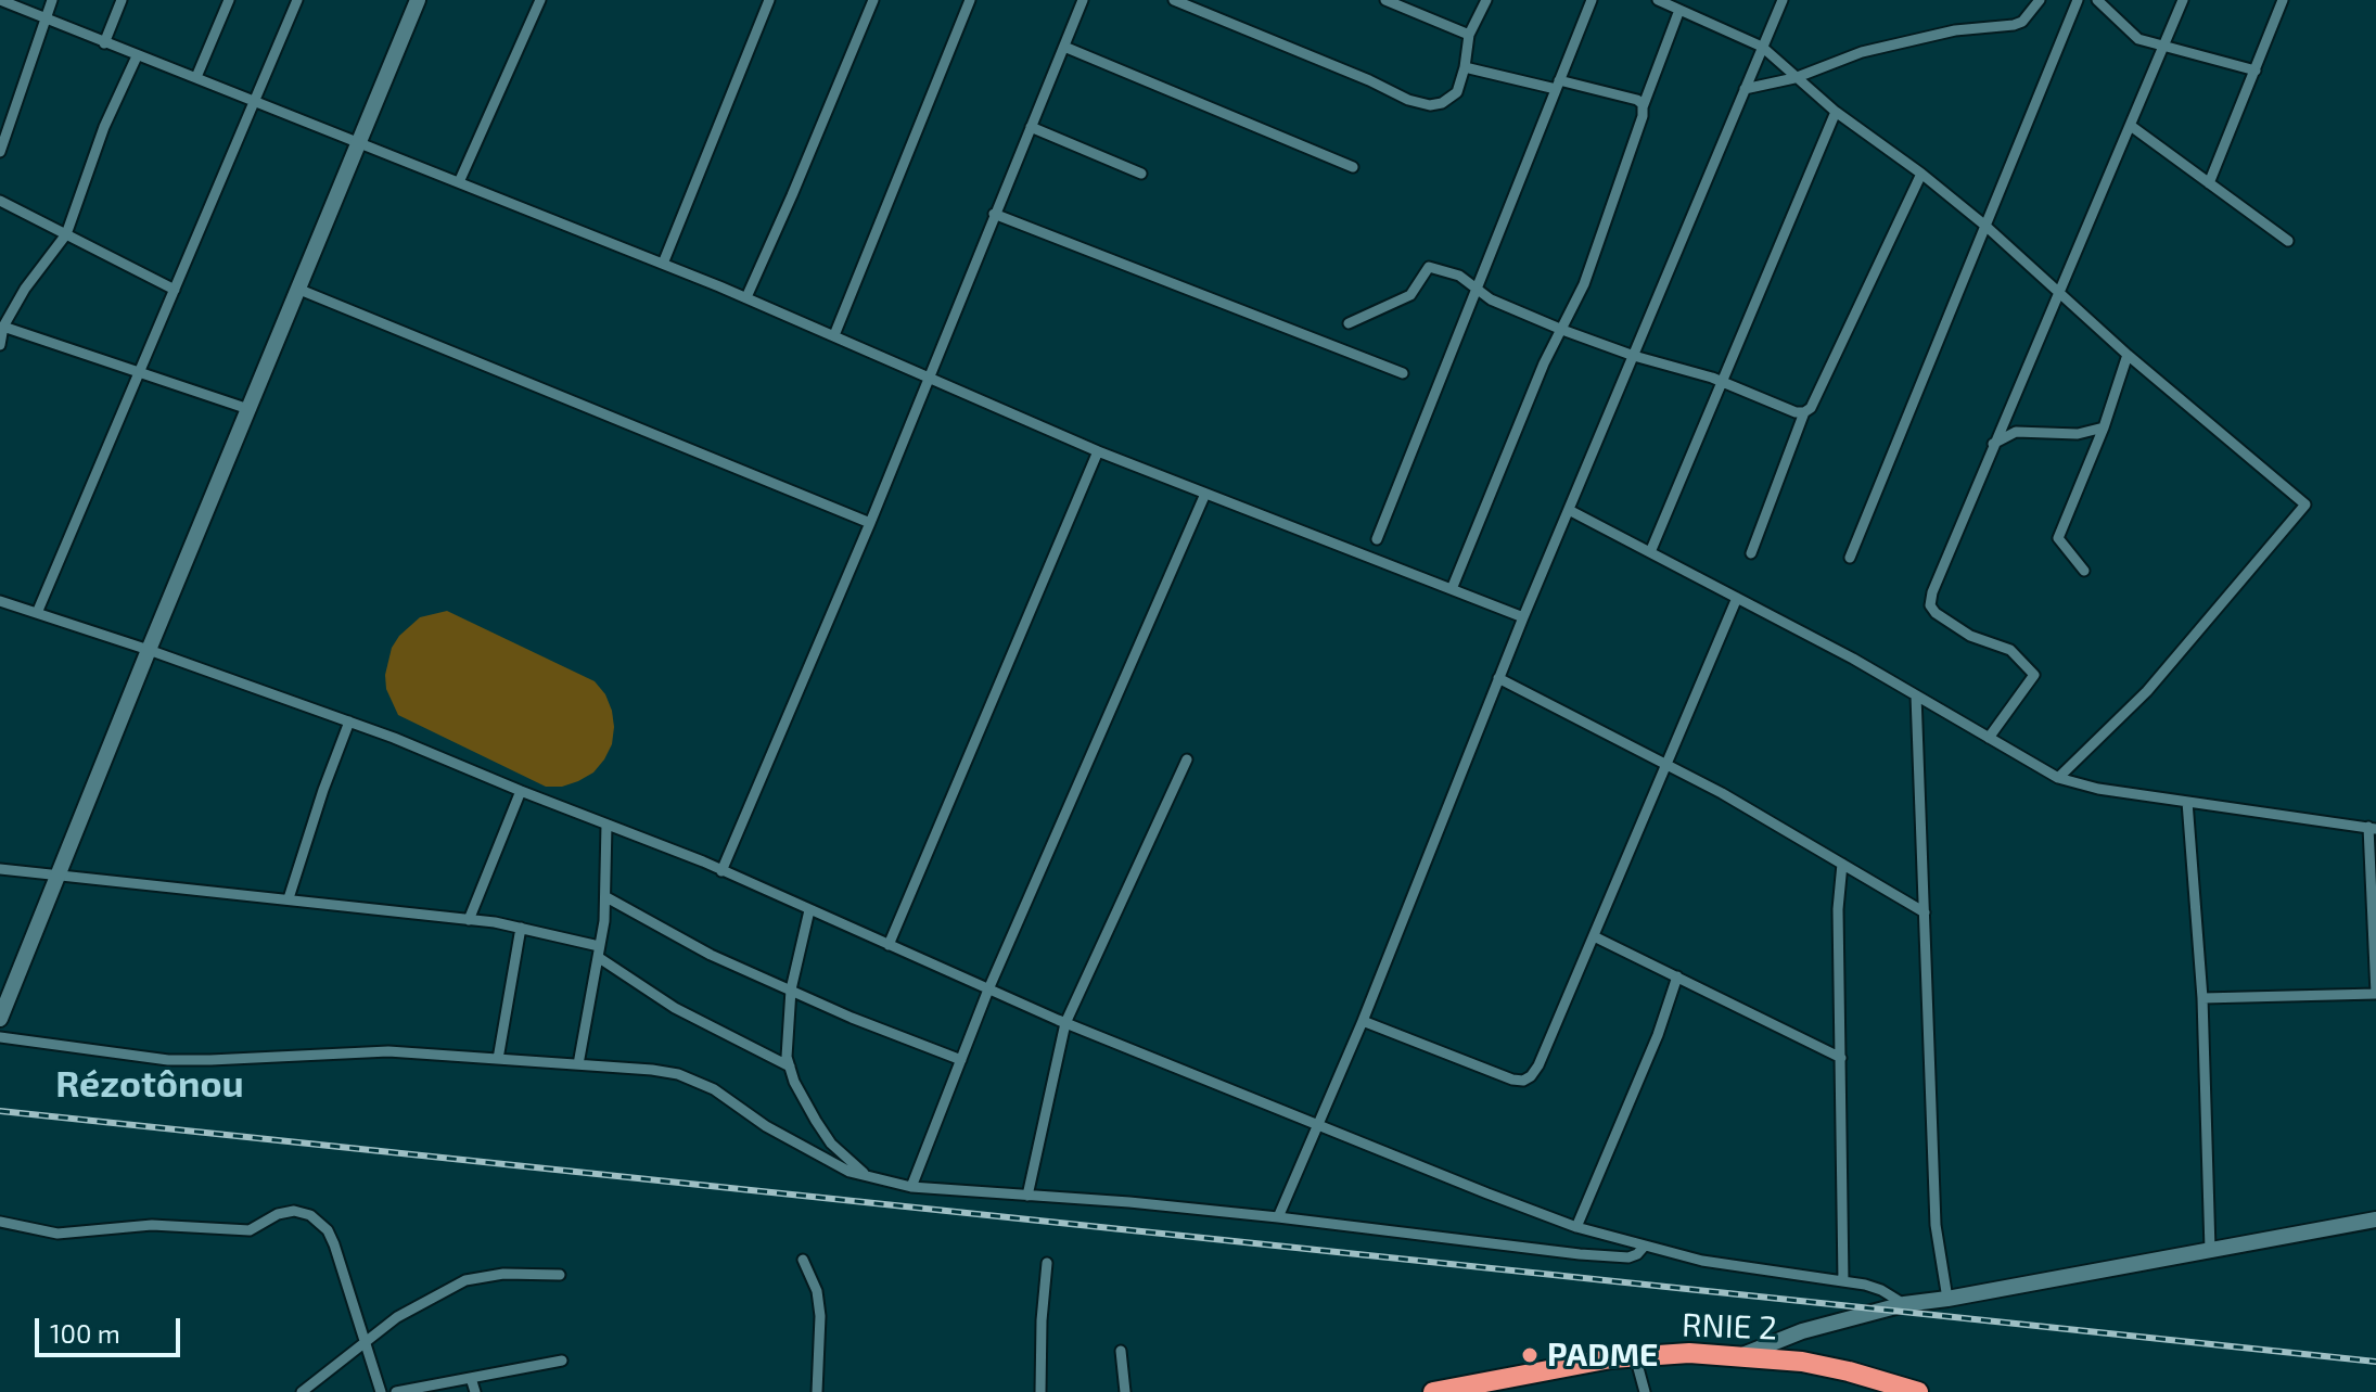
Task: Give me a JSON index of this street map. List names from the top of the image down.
{
  "streets": {
    "highway": ["RNIE 2"]
  },
  "districts": ["Rézotônou"],
  "places": ["PADME"],
  "scale_bar": "100 m"
}
